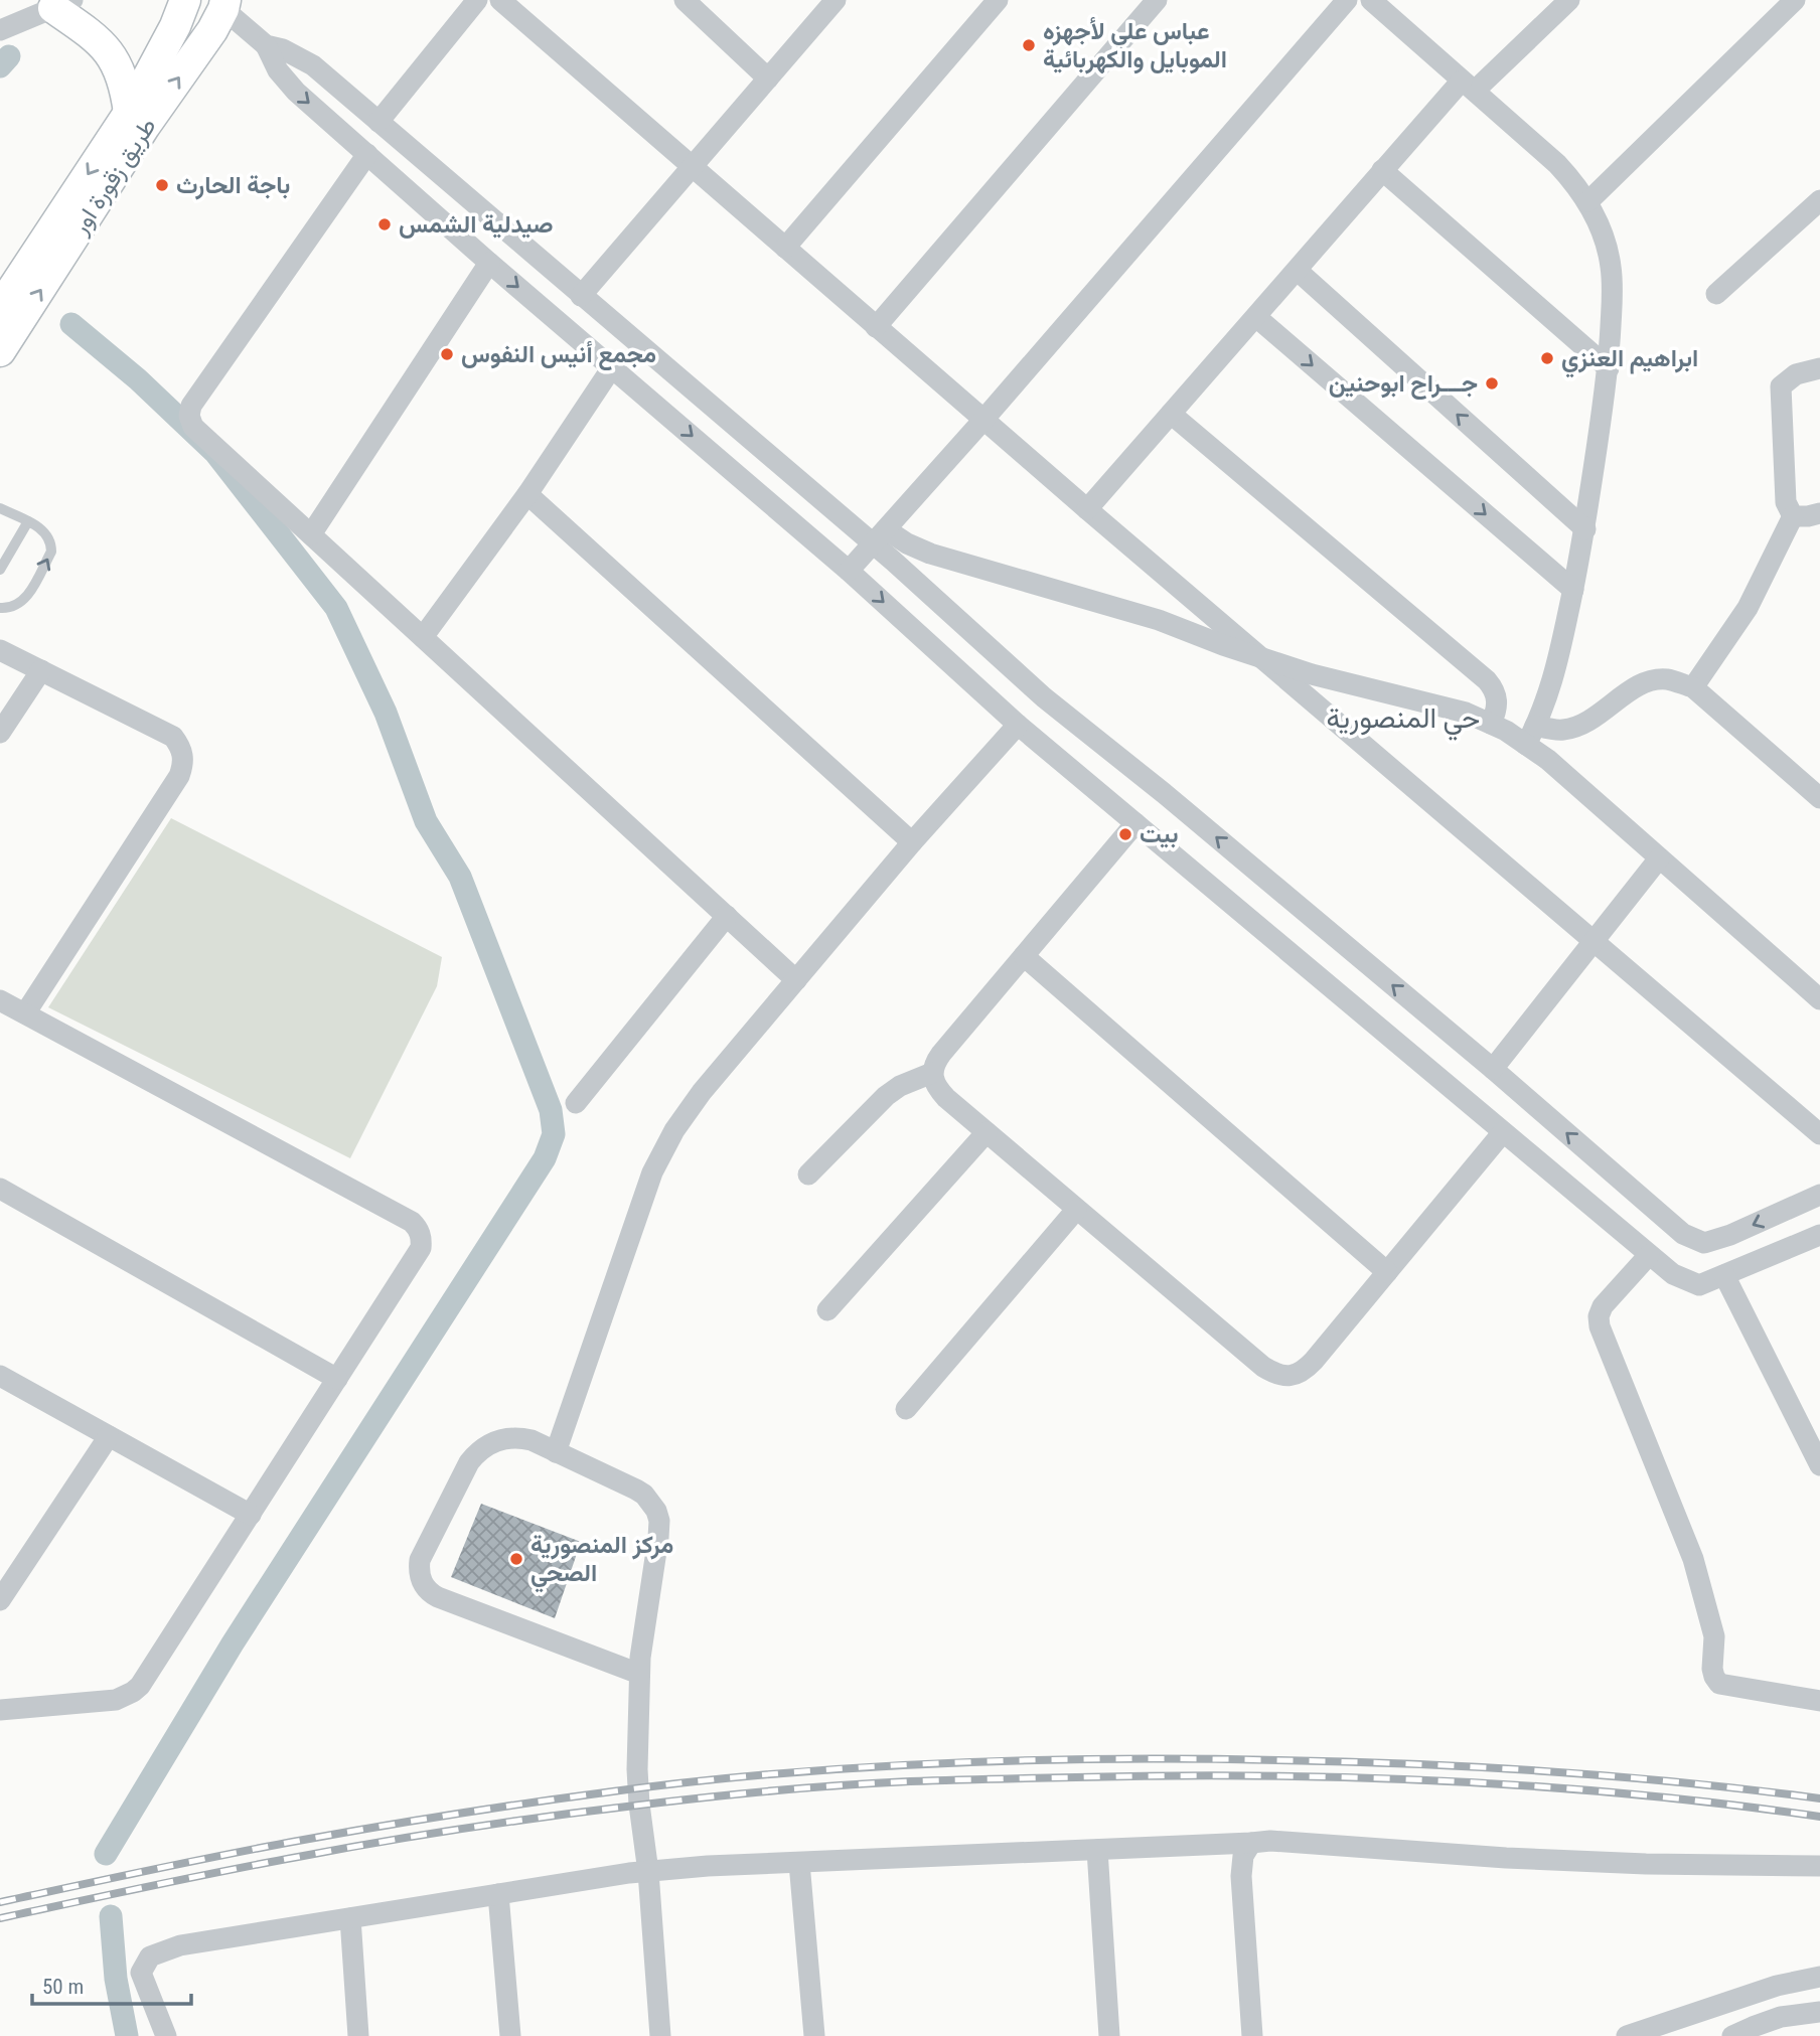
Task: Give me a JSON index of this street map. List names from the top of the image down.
{
  "streets": {
    "main road": ["طريق زقورة اور"]
  },
  "districts": ["حي المنصورية"],
  "places": [
    "عباس علي لأجهزه الموبايل والكهربائية",
    "باجة الحارث",
    "صيدلية الشمس",
    "مجمع أنيس النفوس",
    "ابراهيم العنزي",
    "جـــراح ابوحنين",
    "بيت",
    "مركز المنصورية الصحي"
  ],
  "scale_bar": "50 m"
}
